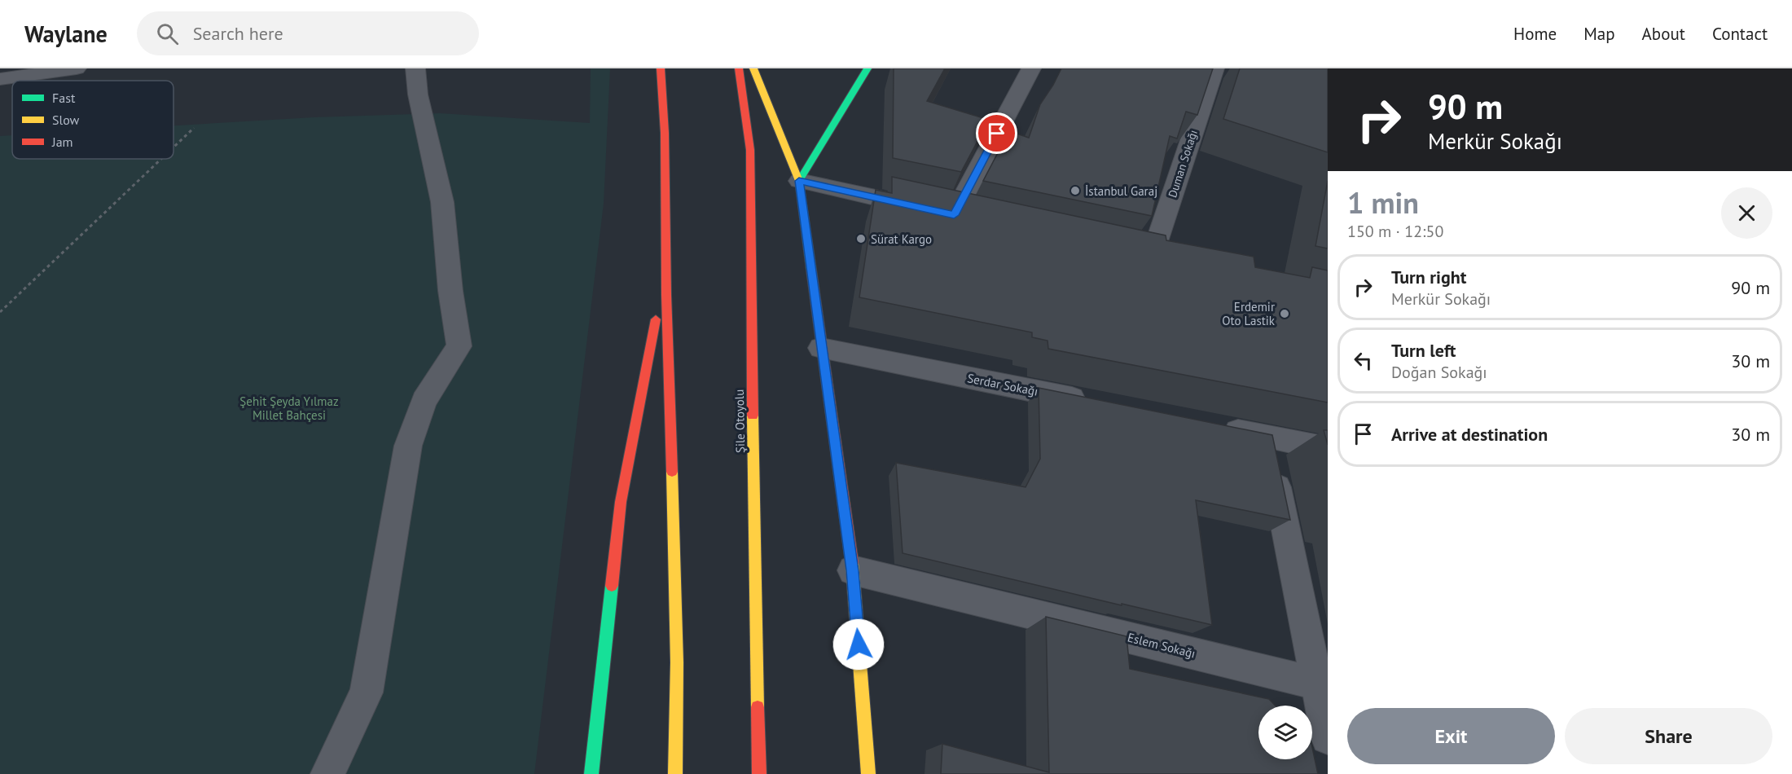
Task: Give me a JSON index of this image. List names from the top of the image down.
{
  "streets": {
    "main road": ["Şile Otoyolu"],
    "street": ["Duman Sokağı", "Serdar Sokağı", "Eslem Sokağı"]
  },
  "parks": ["Şehit Şeyda Yılmaz Millet Bahçesi"],
  "places": ["İstanbul Garaj", "Sürat Kargo", "Erdemir Oto Lastik"],
  "legend": ["Fast", "Slow", "Jam"],
  "page": {
    "header": "Waylane",
    "search": "Search here",
    "nav": [
      "Home",
      "Map",
      "About",
      "Contact"
    ],
    "turn": ["90 m", "Merkür Sokağı"],
    "heading": ["1 min", "150 m · 12:50"],
    "list": [
      {
        "name": "Turn right",
        "note": "Merkür Sokağı",
        "value": "90 m"
      },
      {
        "name": "Turn left",
        "note": "Doğan Sokağı",
        "value": "30 m"
      },
      {
        "name": "Arrive at destination",
        "value": "30 m"
      }
    ],
    "buttons": ["Exit", "Share"]
  }
}
